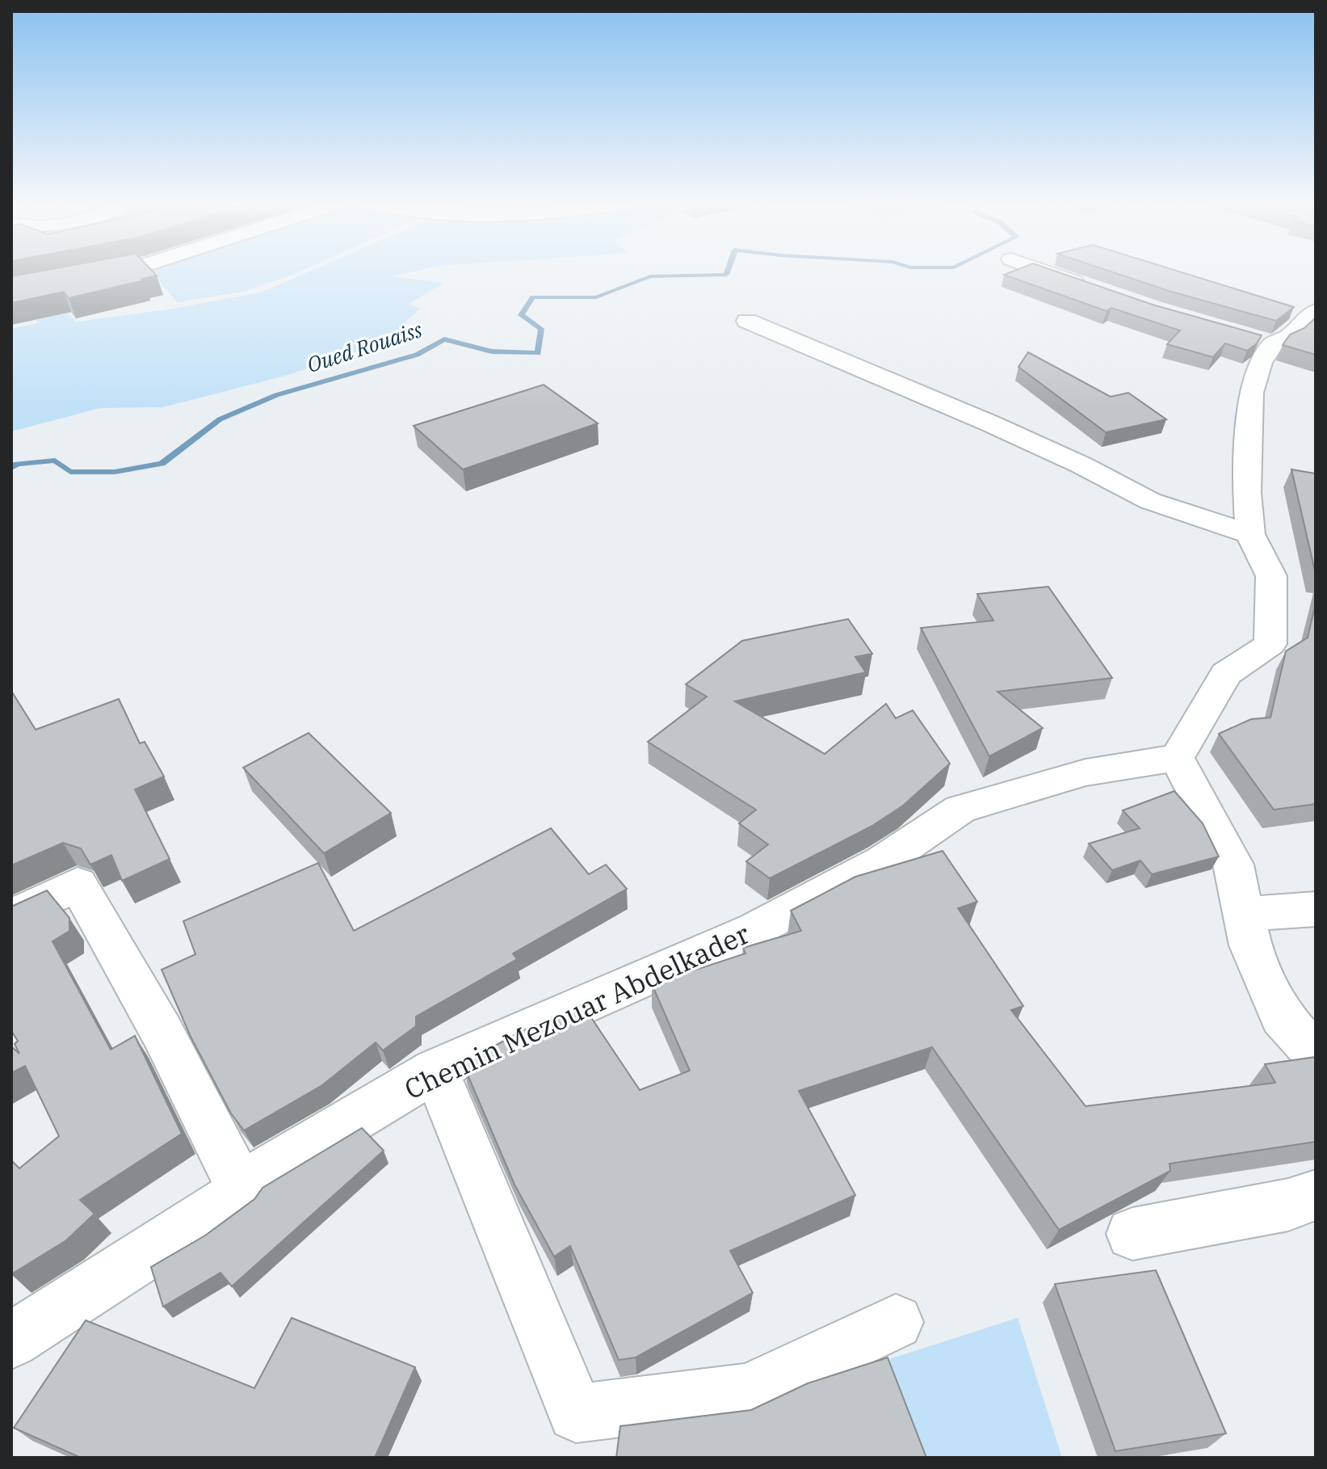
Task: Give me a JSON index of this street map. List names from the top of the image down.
{
  "streets": {
    "street": ["Chemin Mezouar Abdelkader"]
  },
  "water": ["Oued Rouaiss"]
}
